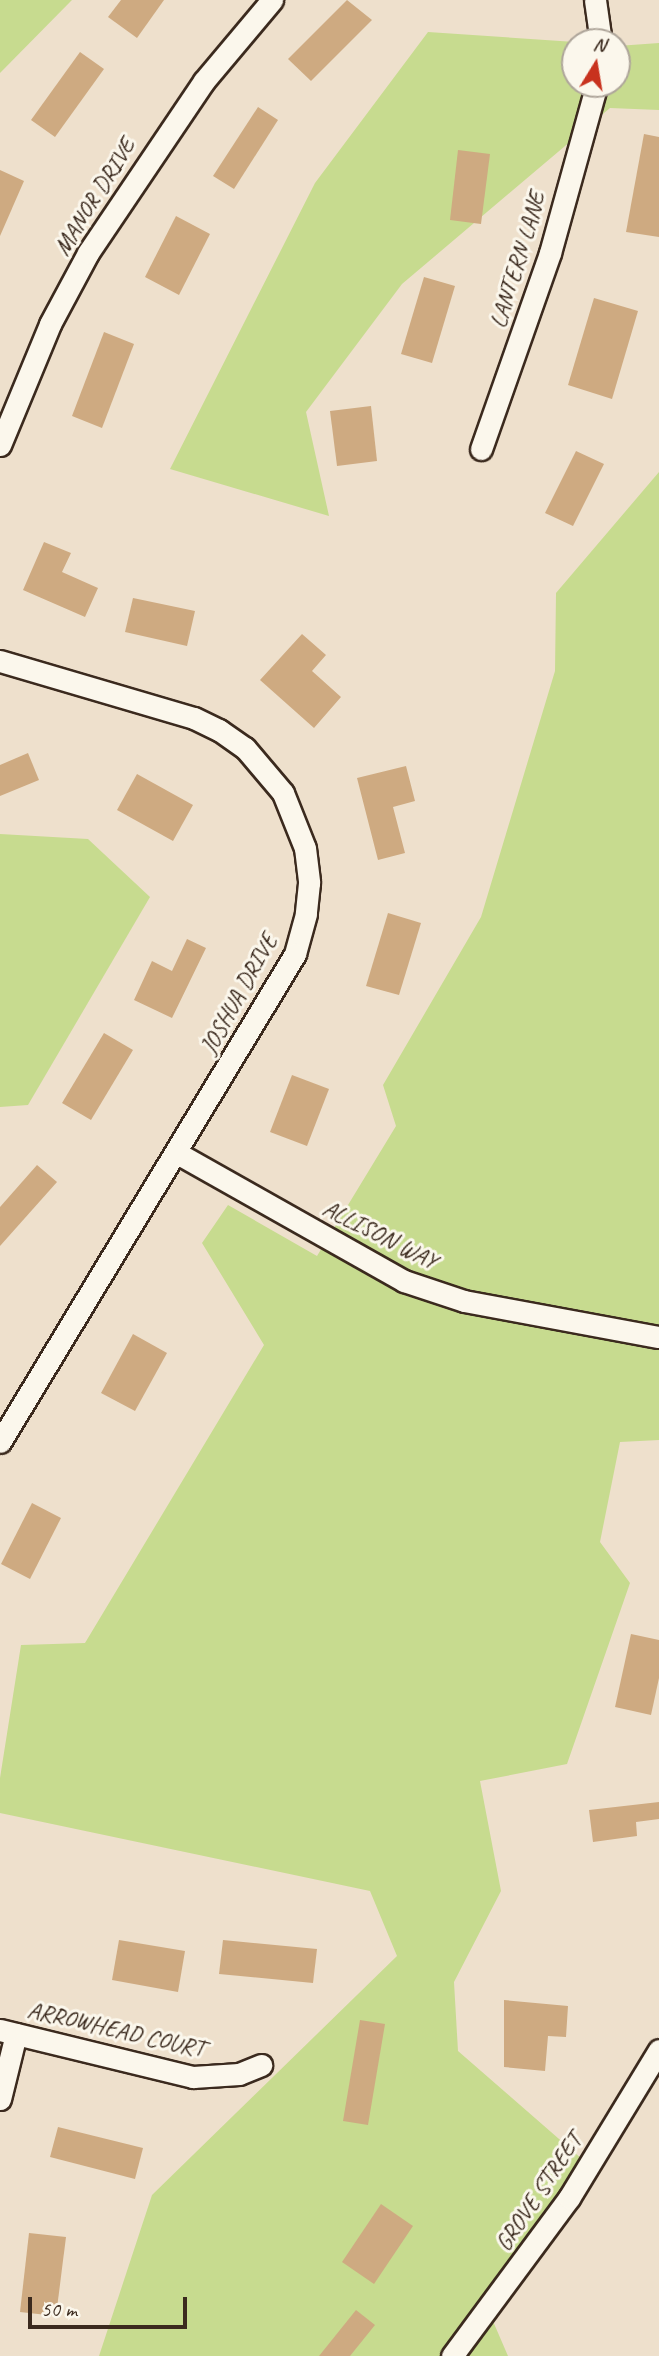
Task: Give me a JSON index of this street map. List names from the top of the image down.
{
  "streets": {
    "street": [
      "MANOR DRIVE",
      "LANTERN LANE",
      "JOSHUA DRIVE",
      "ALLISON WAY",
      "ARROWHEAD COURT",
      "GROVE STREET"
    ]
  },
  "crossings": [
    ["JOSHUA DRIVE", "ALLISON WAY"]
  ],
  "scale_bar": "50 m",
  "north": "top"
}
